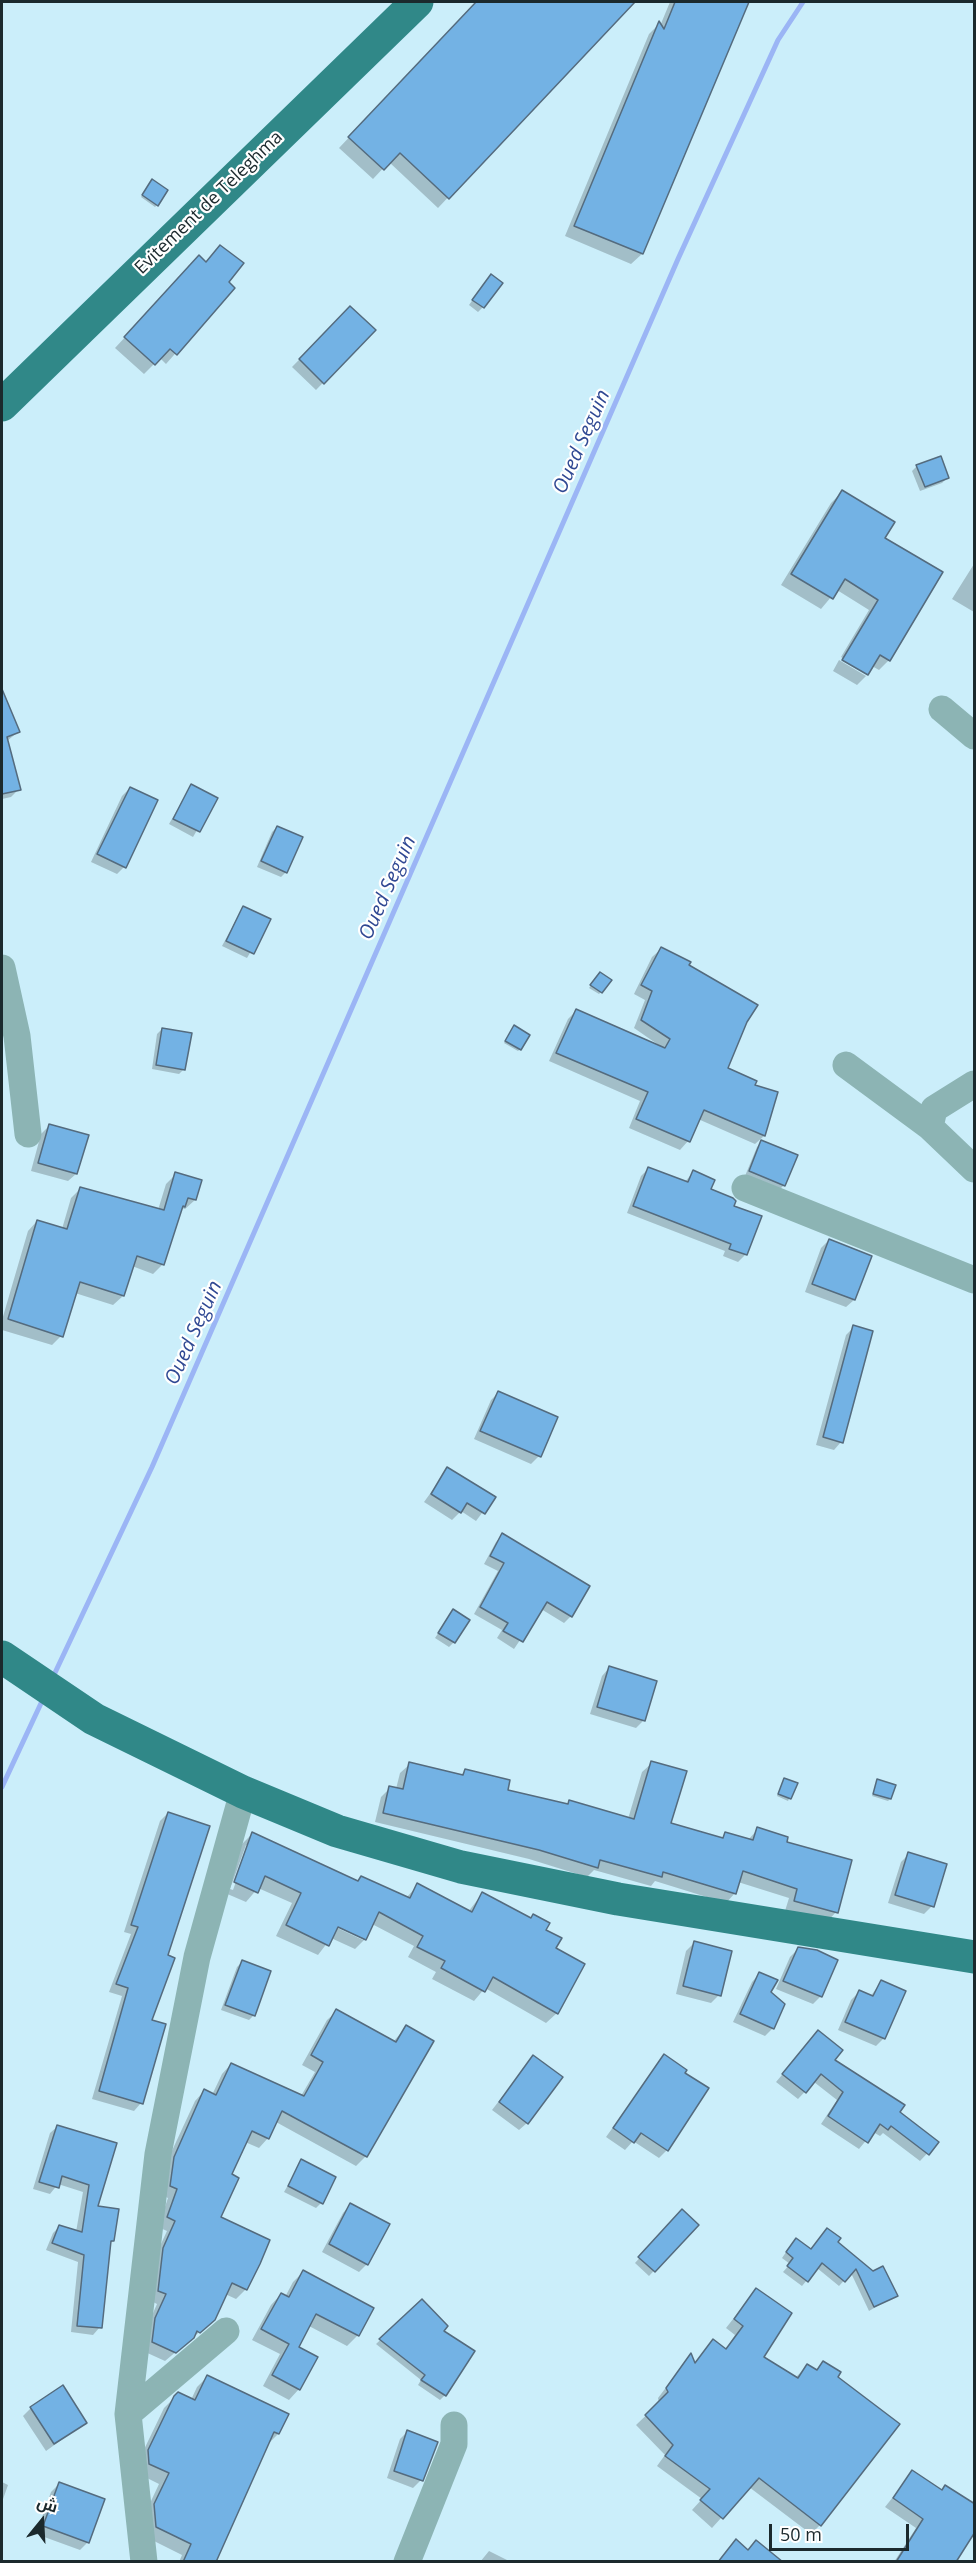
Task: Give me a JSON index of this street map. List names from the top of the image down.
{
  "streets": {
    "main road": ["Evitement de Teleghma"]
  },
  "water": ["Oued Seguin"],
  "scale_bar": "50 m",
  "north": "top"
}
